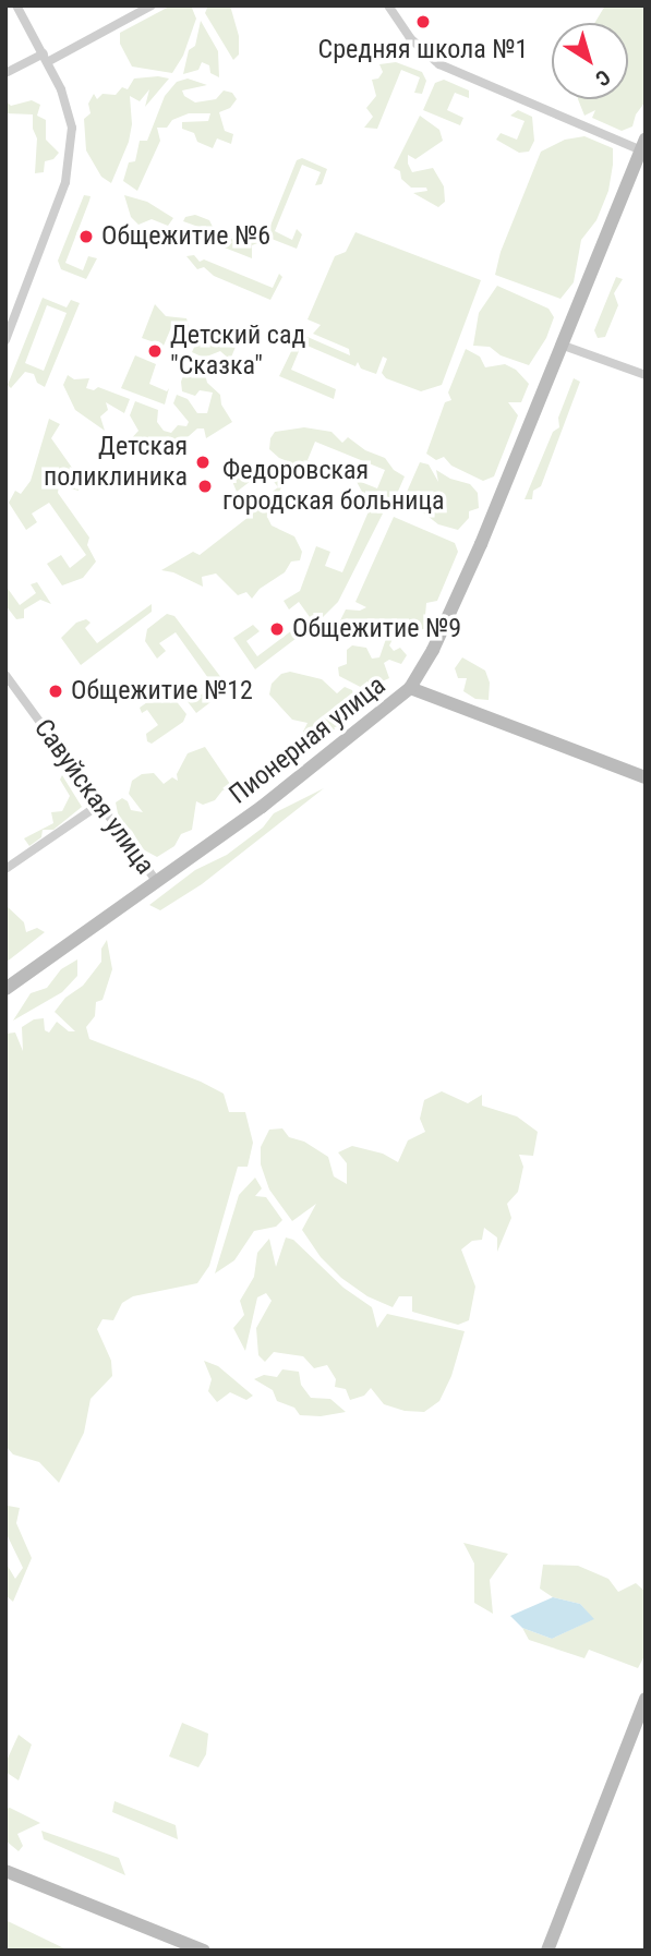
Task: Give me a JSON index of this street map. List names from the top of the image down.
{
  "streets": {
    "main road": ["Пионерная улица"],
    "street": ["Савуйская улица"]
  },
  "crossings": [
    ["Пионерная улица", "Савуйская улица"]
  ],
  "places": [
    "Средняя школа №1",
    "Общежитие №6",
    "Детский сад \"Сказка\"",
    "Детская поликлиника",
    "Федоровская городская больница",
    "Общежитие №9",
    "Общежитие №12"
  ],
  "north": "bottom right"
}
